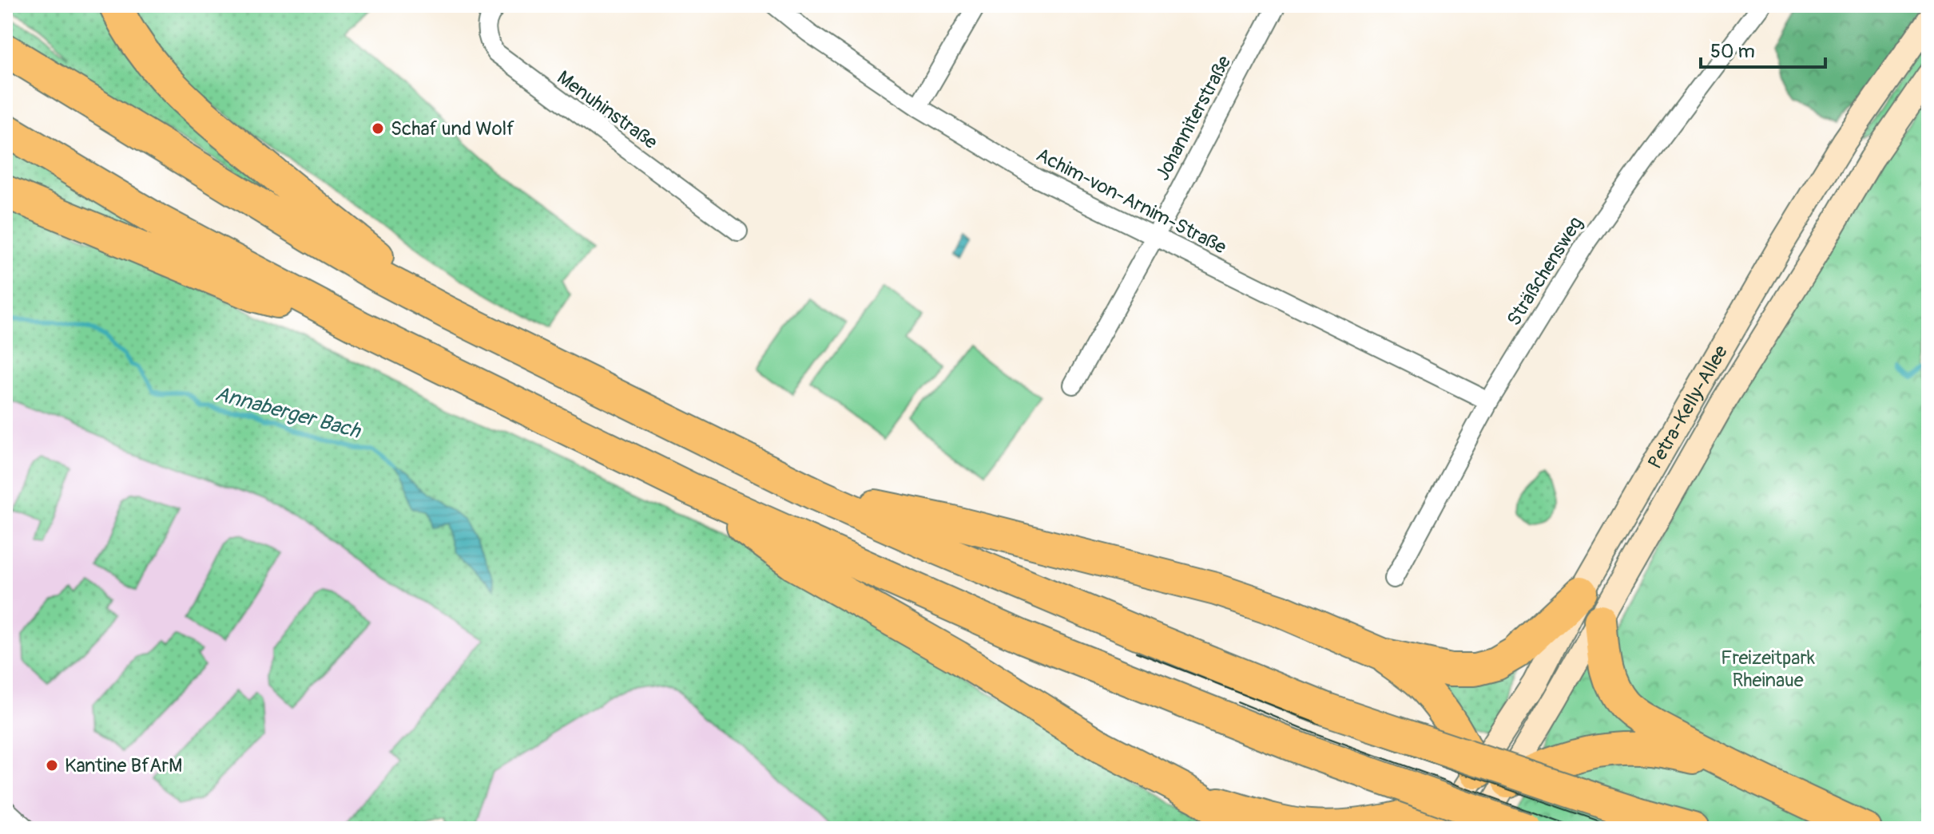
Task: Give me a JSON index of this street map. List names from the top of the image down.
{
  "streets": {
    "main road": ["Petra-Kelly-Allee"],
    "street": [
      "Menuhinstraße",
      "Johanniterstraße",
      "Achim-von-Arnim-Straße",
      "Sträßchensweg"
    ]
  },
  "crossings": [
    ["Johanniterstraße", "Achim-von-Arnim-Straße"],
    ["Achim-von-Arnim-Straße", "Sträßchensweg"]
  ],
  "water": ["Annaberger Bach"],
  "parks": ["Freizeitpark Rheinaue"],
  "places": ["Schaf und Wolf", "Kantine BfArM"],
  "scale_bar": "50 m"
}
